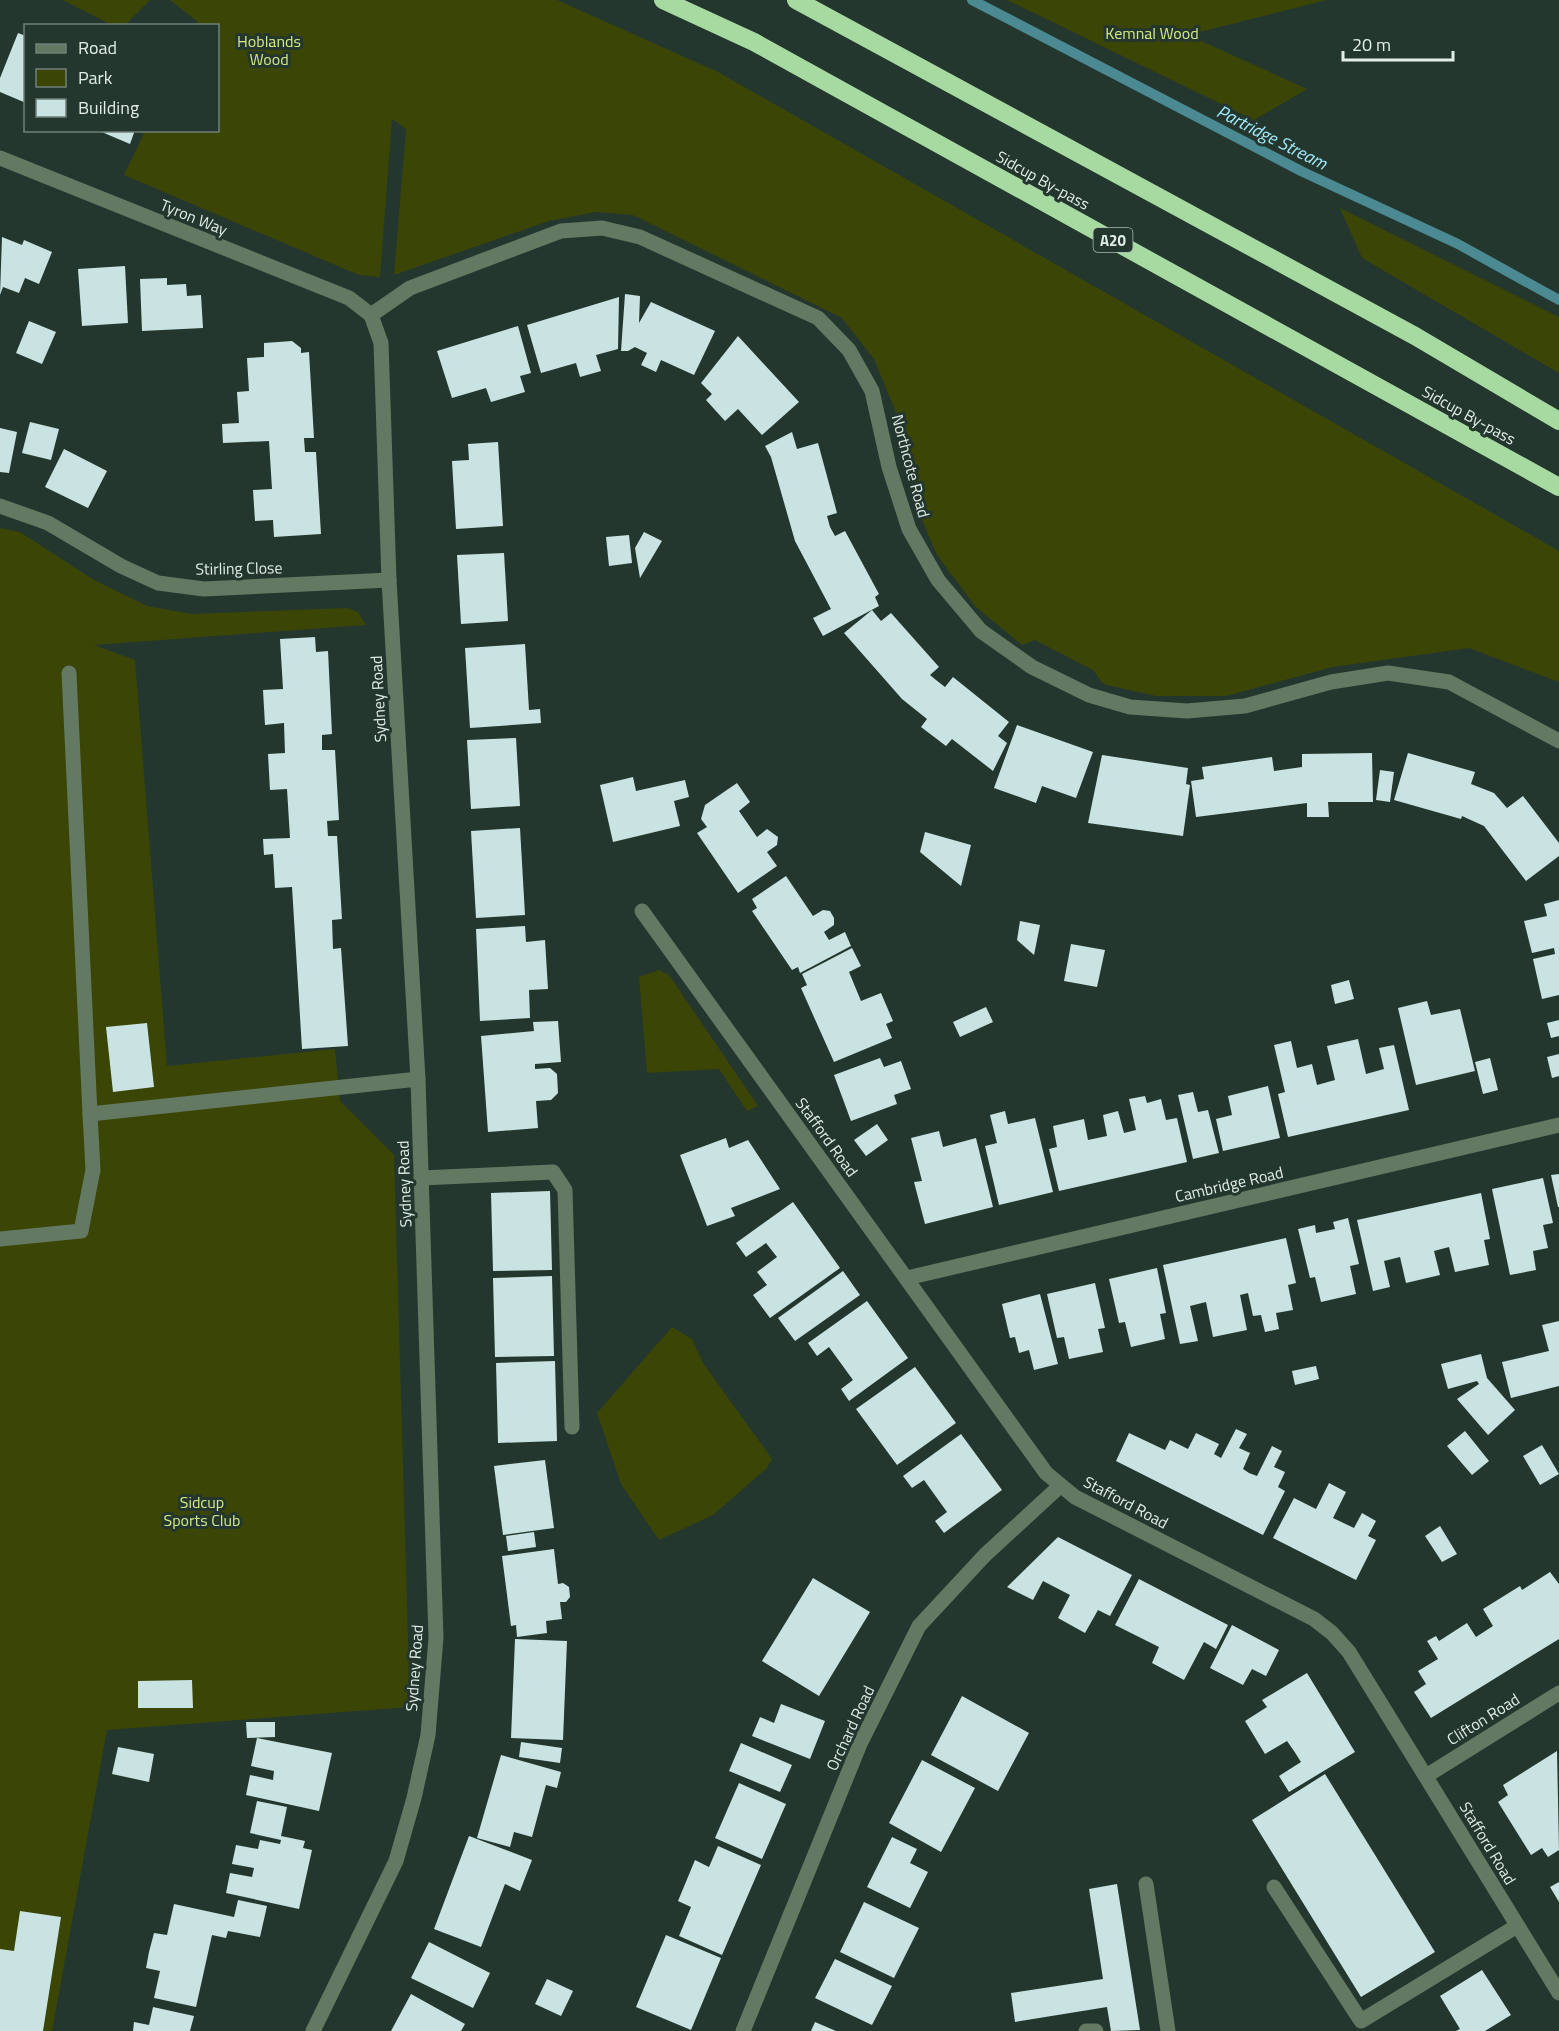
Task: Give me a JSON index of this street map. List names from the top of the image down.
{
  "streets": {
    "highway": ["Sidcup By-pass", "A20"],
    "street": [
      "Tyron Way",
      "Northcote Road",
      "Stirling Close",
      "Sydney Road",
      "Stafford Road",
      "Cambridge Road",
      "Clifton Road",
      "Orchard Road"
    ]
  },
  "crossings": [
    ["Tyron Way", "Northcote Road"],
    ["Tyron Way", "Sydney Road"],
    ["Northcote Road", "Sydney Road"],
    ["Stirling Close", "Sydney Road"],
    ["Stafford Road", "Cambridge Road"],
    ["Stafford Road", "Clifton Road"],
    ["Stafford Road", "Orchard Road"]
  ],
  "water": ["Partridge Stream"],
  "parks": ["Kemnal Wood", "Hoblands Wood", "Sidcup Sports Club"],
  "legend": ["Road", "Park", "Building"],
  "scale_bar": "20 m"
}
